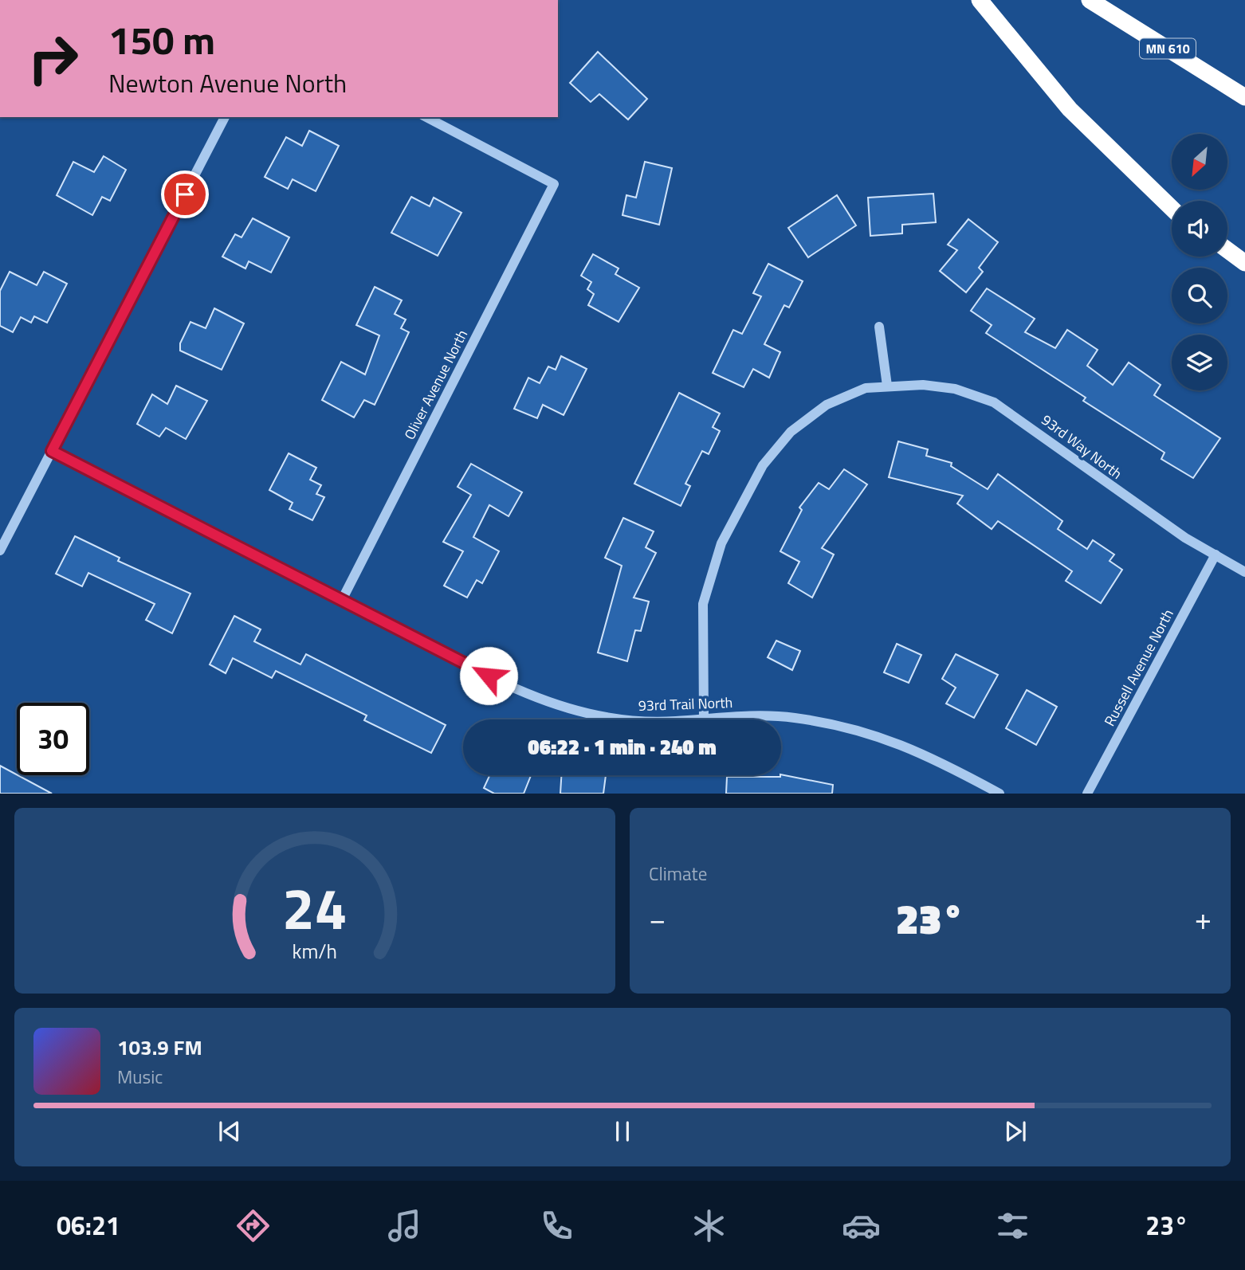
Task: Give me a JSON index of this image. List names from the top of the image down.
{
  "streets": {
    "highway": ["MN 610"],
    "street": [
      "Oliver Avenue North",
      "93rd Way North",
      "Russell Avenue North",
      "93rd Trail North"
    ]
  },
  "crossings": [
    ["Oliver Avenue North", "93rd Trail North"],
    ["93rd Way North", "Russell Avenue North"],
    ["93rd Way North", "93rd Trail North"]
  ],
  "north": "bottom left",
  "page": {
    "turn": ["150 m", "Newton Avenue North"],
    "limit": "30",
    "trip": "06:22 · 1 min · 240 m",
    "tile": "Climate",
    "heat": ["−", "23°", "+"],
    "song": ["103.9 FM", "Music"],
    "tabs": ["06:21", "23°"],
    "gauge": ["24", "km/h"]
  }
}
